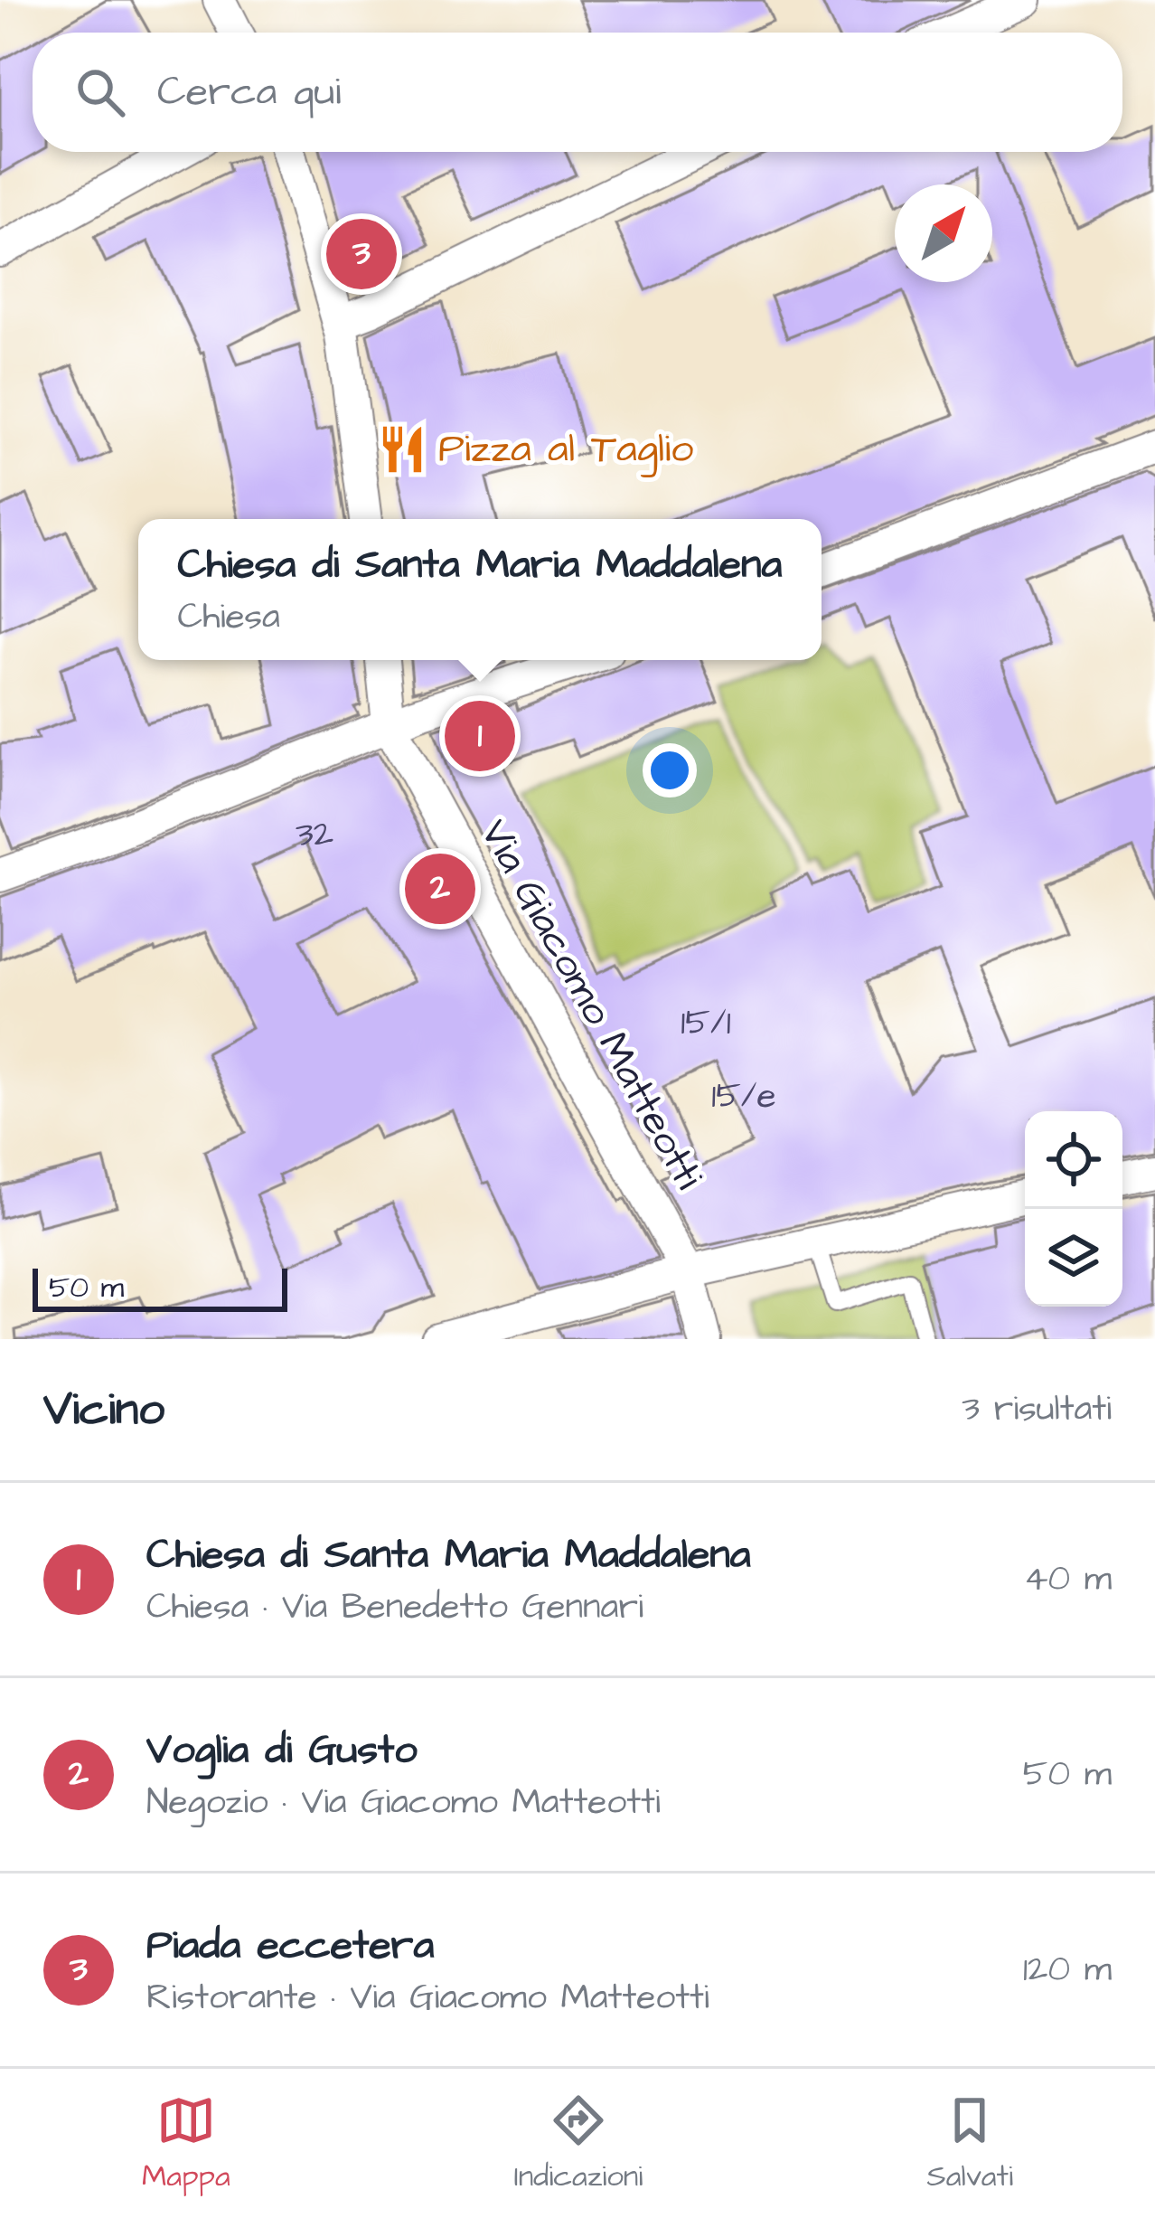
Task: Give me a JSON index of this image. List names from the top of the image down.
{
  "streets": {
    "street": ["Via Giacomo Matteotti"]
  },
  "places": {
    "restaurant": ["Pizza al Taglio"]
  },
  "house_numbers": ["32", "15/1", "15/e"],
  "scale_bar": "50 m",
  "north": "top right",
  "page": {
    "search": "Cerca qui",
    "pins": ["3", "1", "2"],
    "popup": ["Chiesa di Santa Maria Maddalena", "Chiesa"],
    "scale": "50 m",
    "heading": ["Vicino", "3 risultati"],
    "list": [
      {
        "mark": "1",
        "name": "Chiesa di Santa Maria Maddalena",
        "note": "Chiesa · Via Benedetto Gennari",
        "value": "40 m"
      },
      {
        "mark": "2",
        "name": "Voglia di Gusto",
        "note": "Negozio · Via Giacomo Matteotti",
        "value": "50 m"
      },
      {
        "mark": "3",
        "name": "Piada eccetera",
        "note": "Ristorante · Via Giacomo Matteotti",
        "value": "120 m"
      }
    ],
    "nav": ["Mappa", "Indicazioni", "Salvati"]
  }
}
